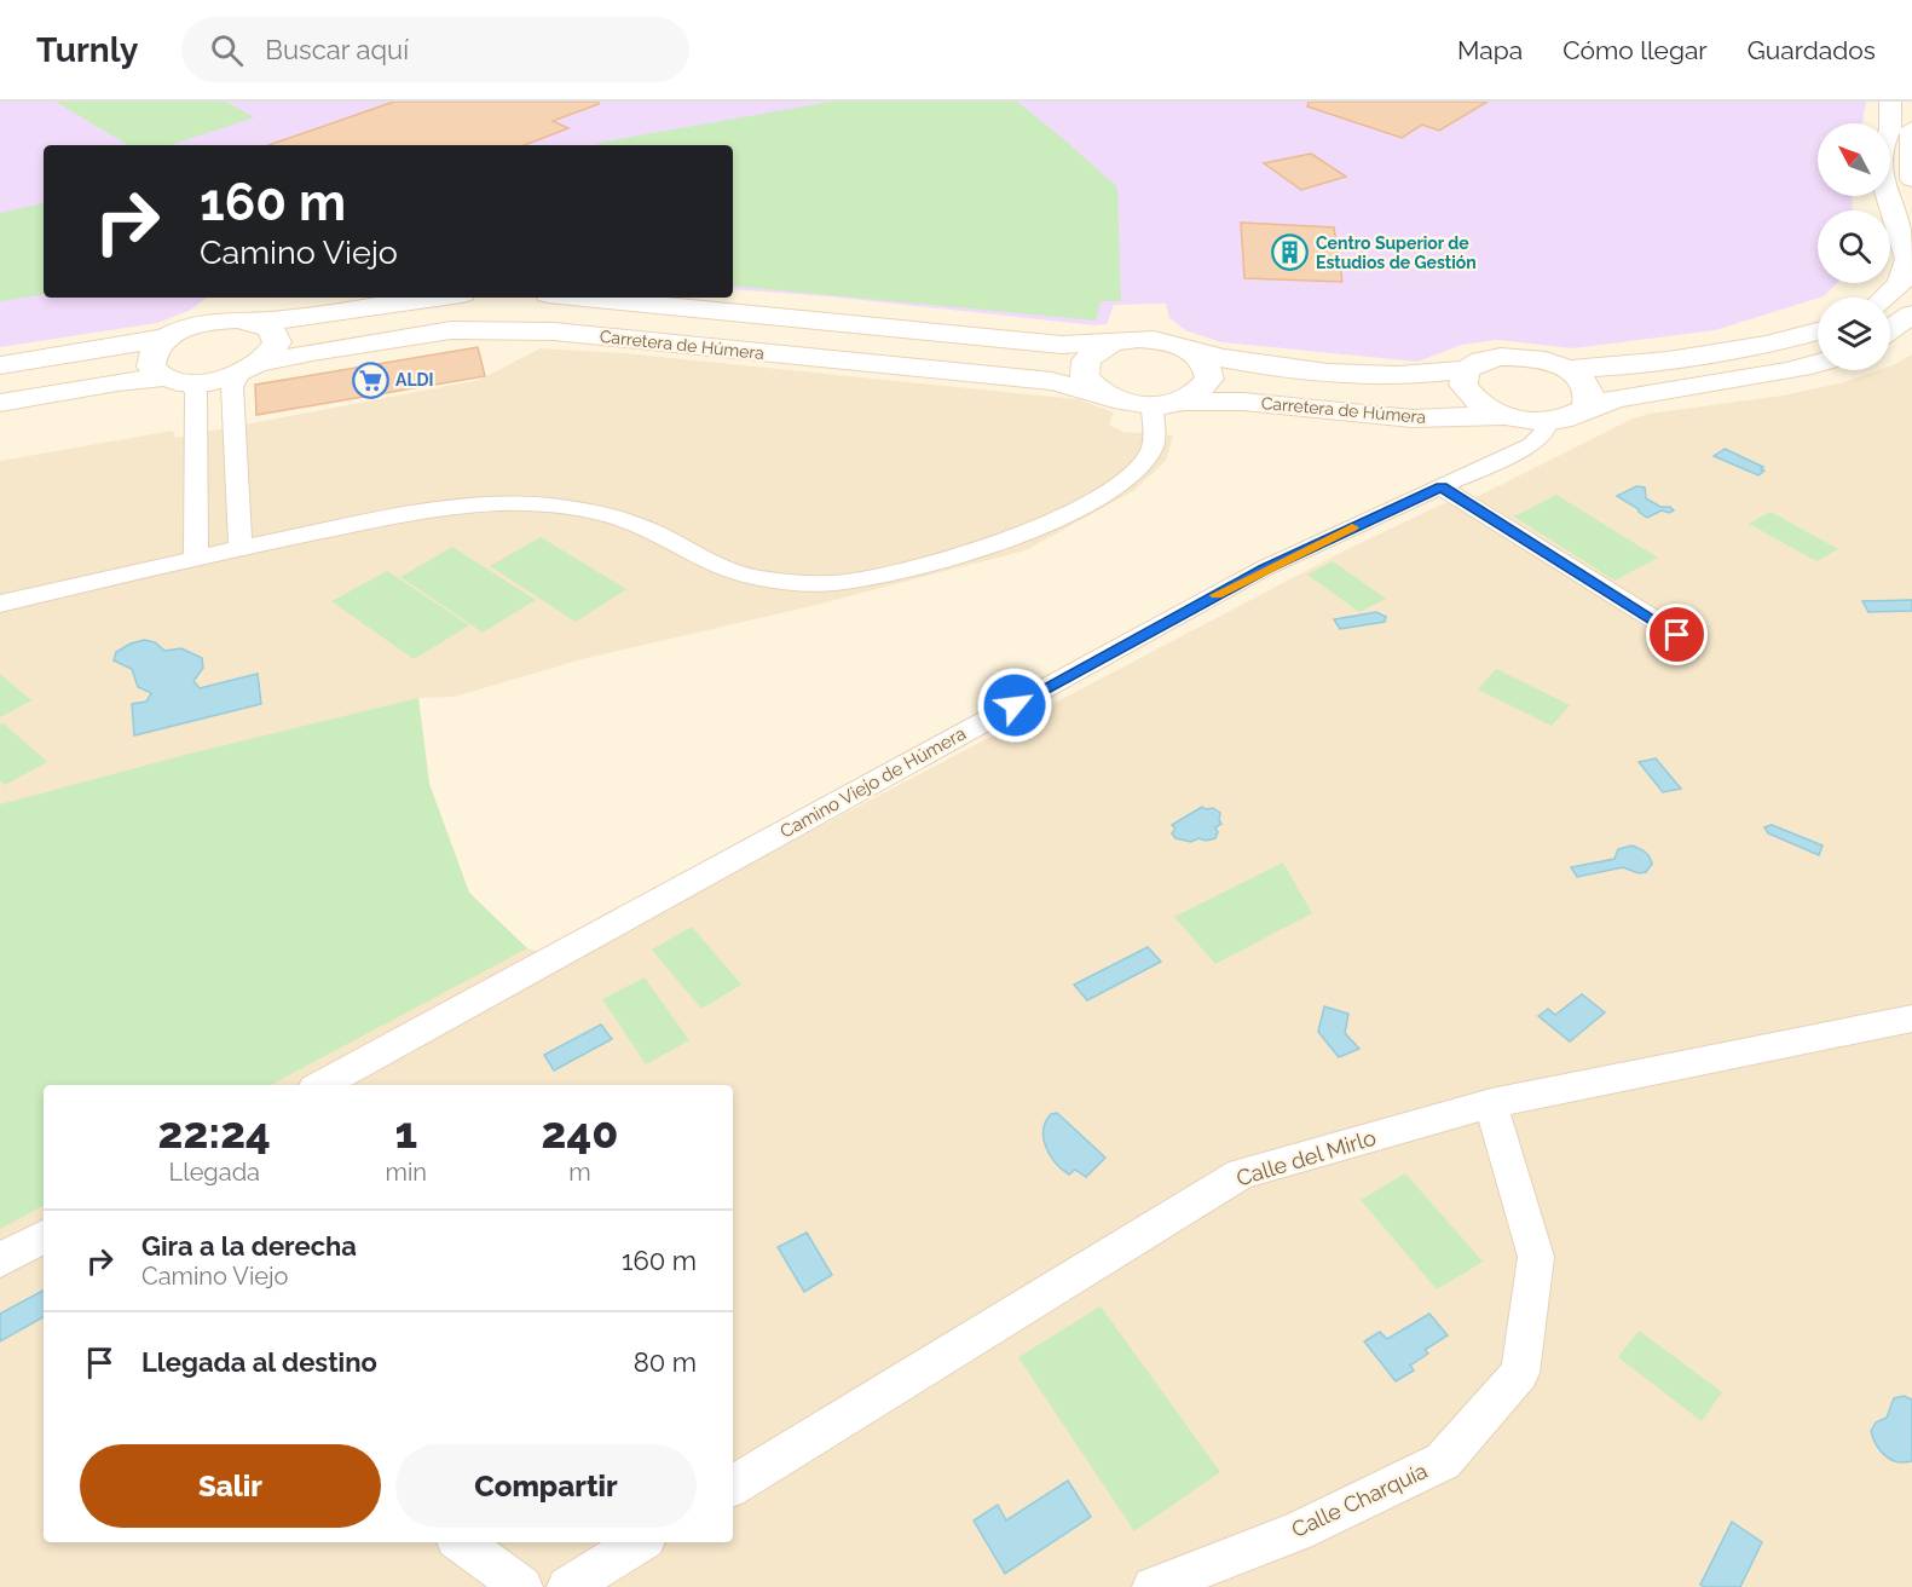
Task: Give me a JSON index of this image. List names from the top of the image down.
{
  "streets": {
    "street": [
      "Carretera de Húmera",
      "Camino Viejo de Húmera",
      "Calle del Mirlo",
      "Calle Charquía"
    ]
  },
  "crossings": [
    ["Calle del Mirlo", "Calle Charquía"]
  ],
  "places": {
    "building": ["Centro Superior de Estudios de Gestión"],
    "supermarket": ["ALDI"]
  },
  "north": "top left",
  "page": {
    "header": "Turnly",
    "search": "Buscar aquí",
    "nav": ["Mapa", "Cómo llegar", "Guardados"],
    "turn": ["160 m", "Camino Viejo"],
    "eta": [
      "22:24",
      "Llegada",
      "1",
      "min",
      "240",
      "m"
    ],
    "list": [
      {
        "name": "Gira a la derecha",
        "note": "Camino Viejo",
        "value": "160 m"
      },
      {
        "name": "Llegada al destino",
        "value": "80 m"
      }
    ],
    "buttons": ["Salir", "Compartir"]
  }
}
